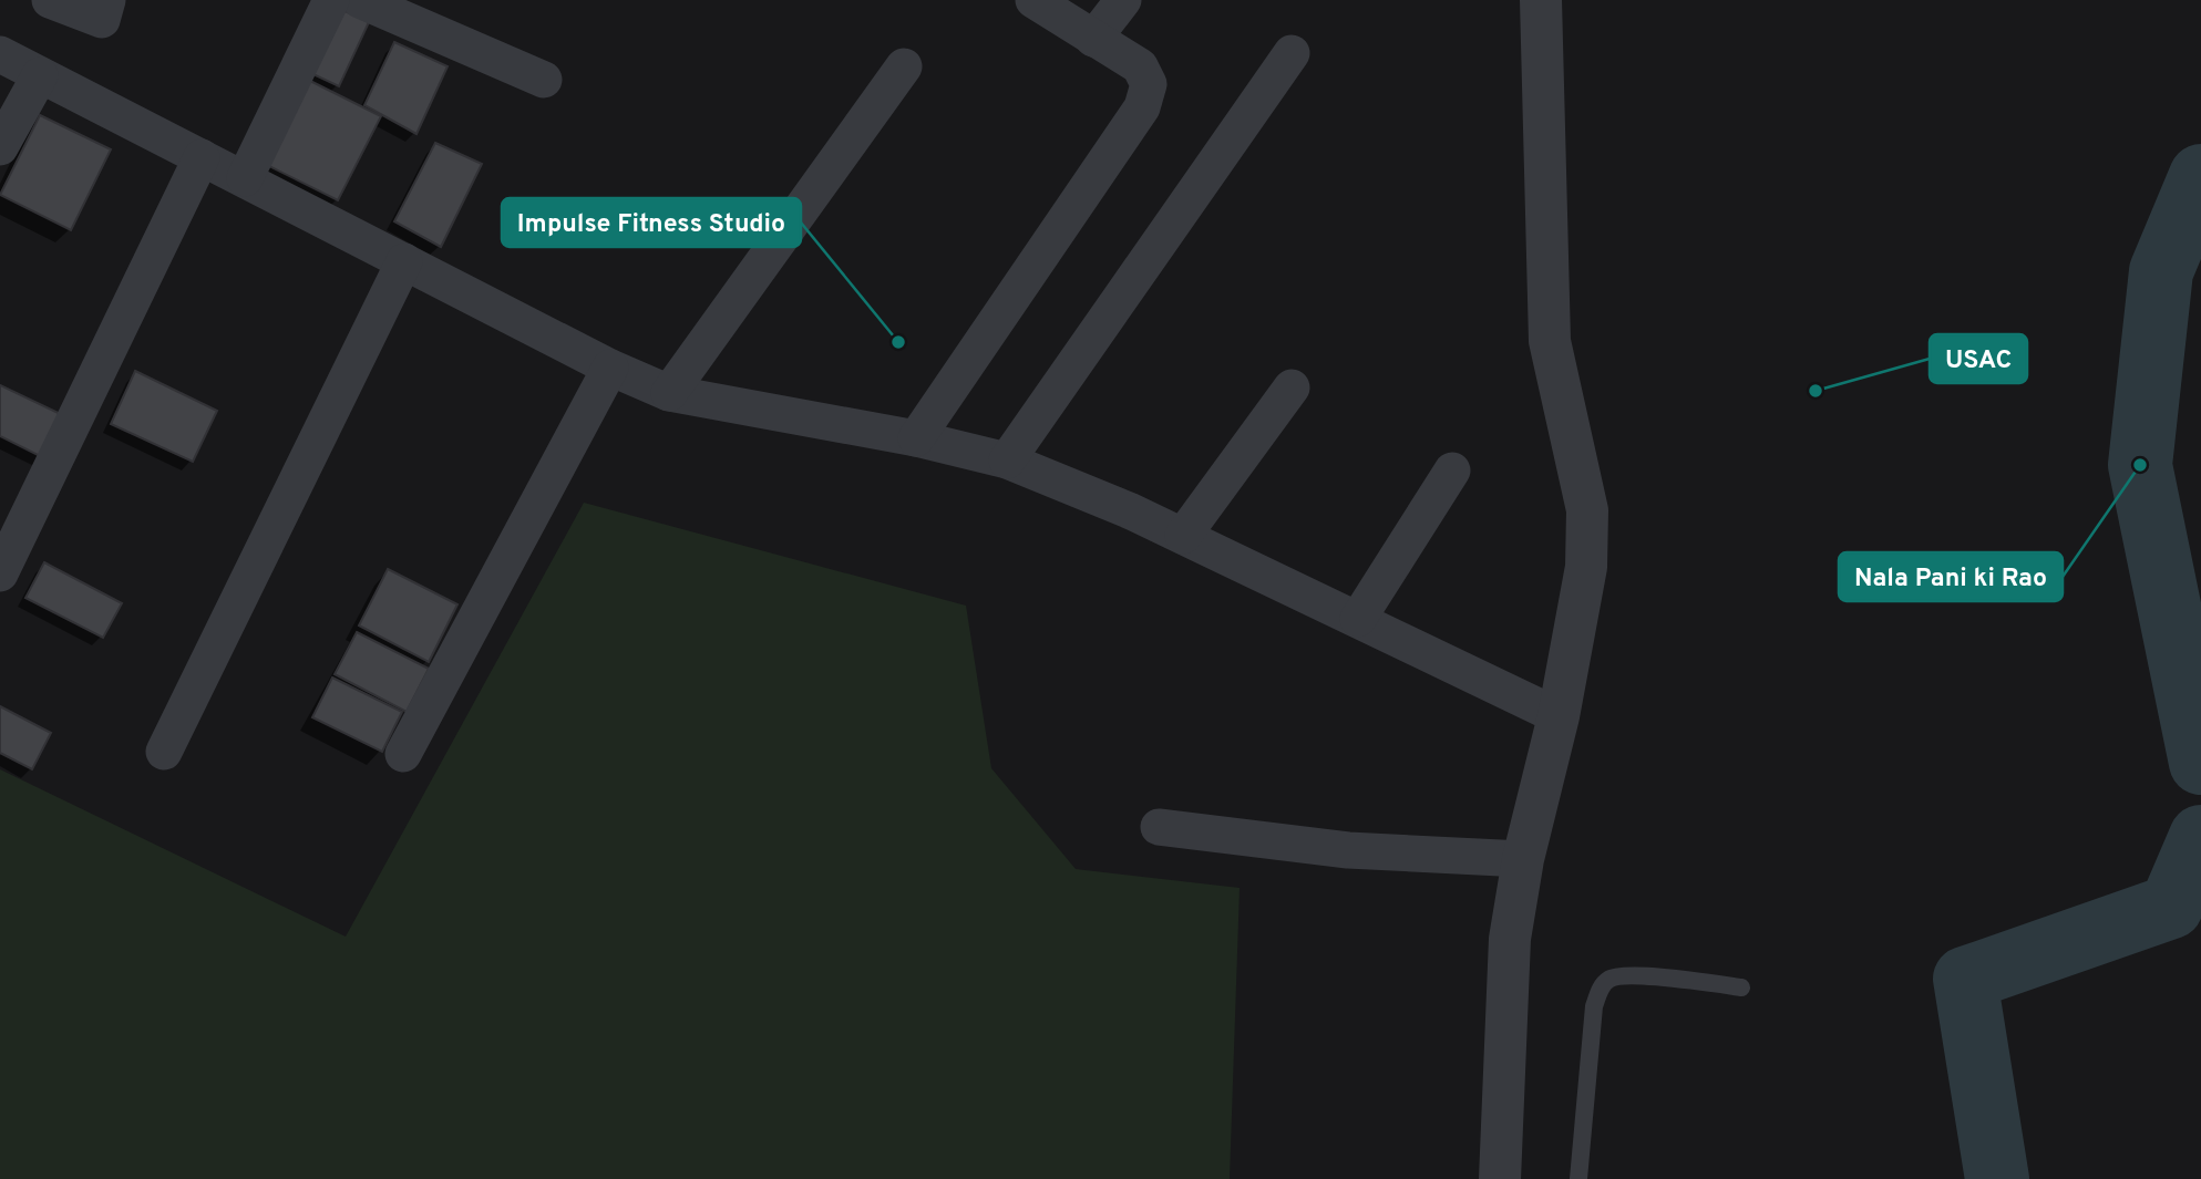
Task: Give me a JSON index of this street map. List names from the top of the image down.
{
  "places": ["Impulse Fitness Studio", "USAC", "Nala Pani ki Rao"]
}
